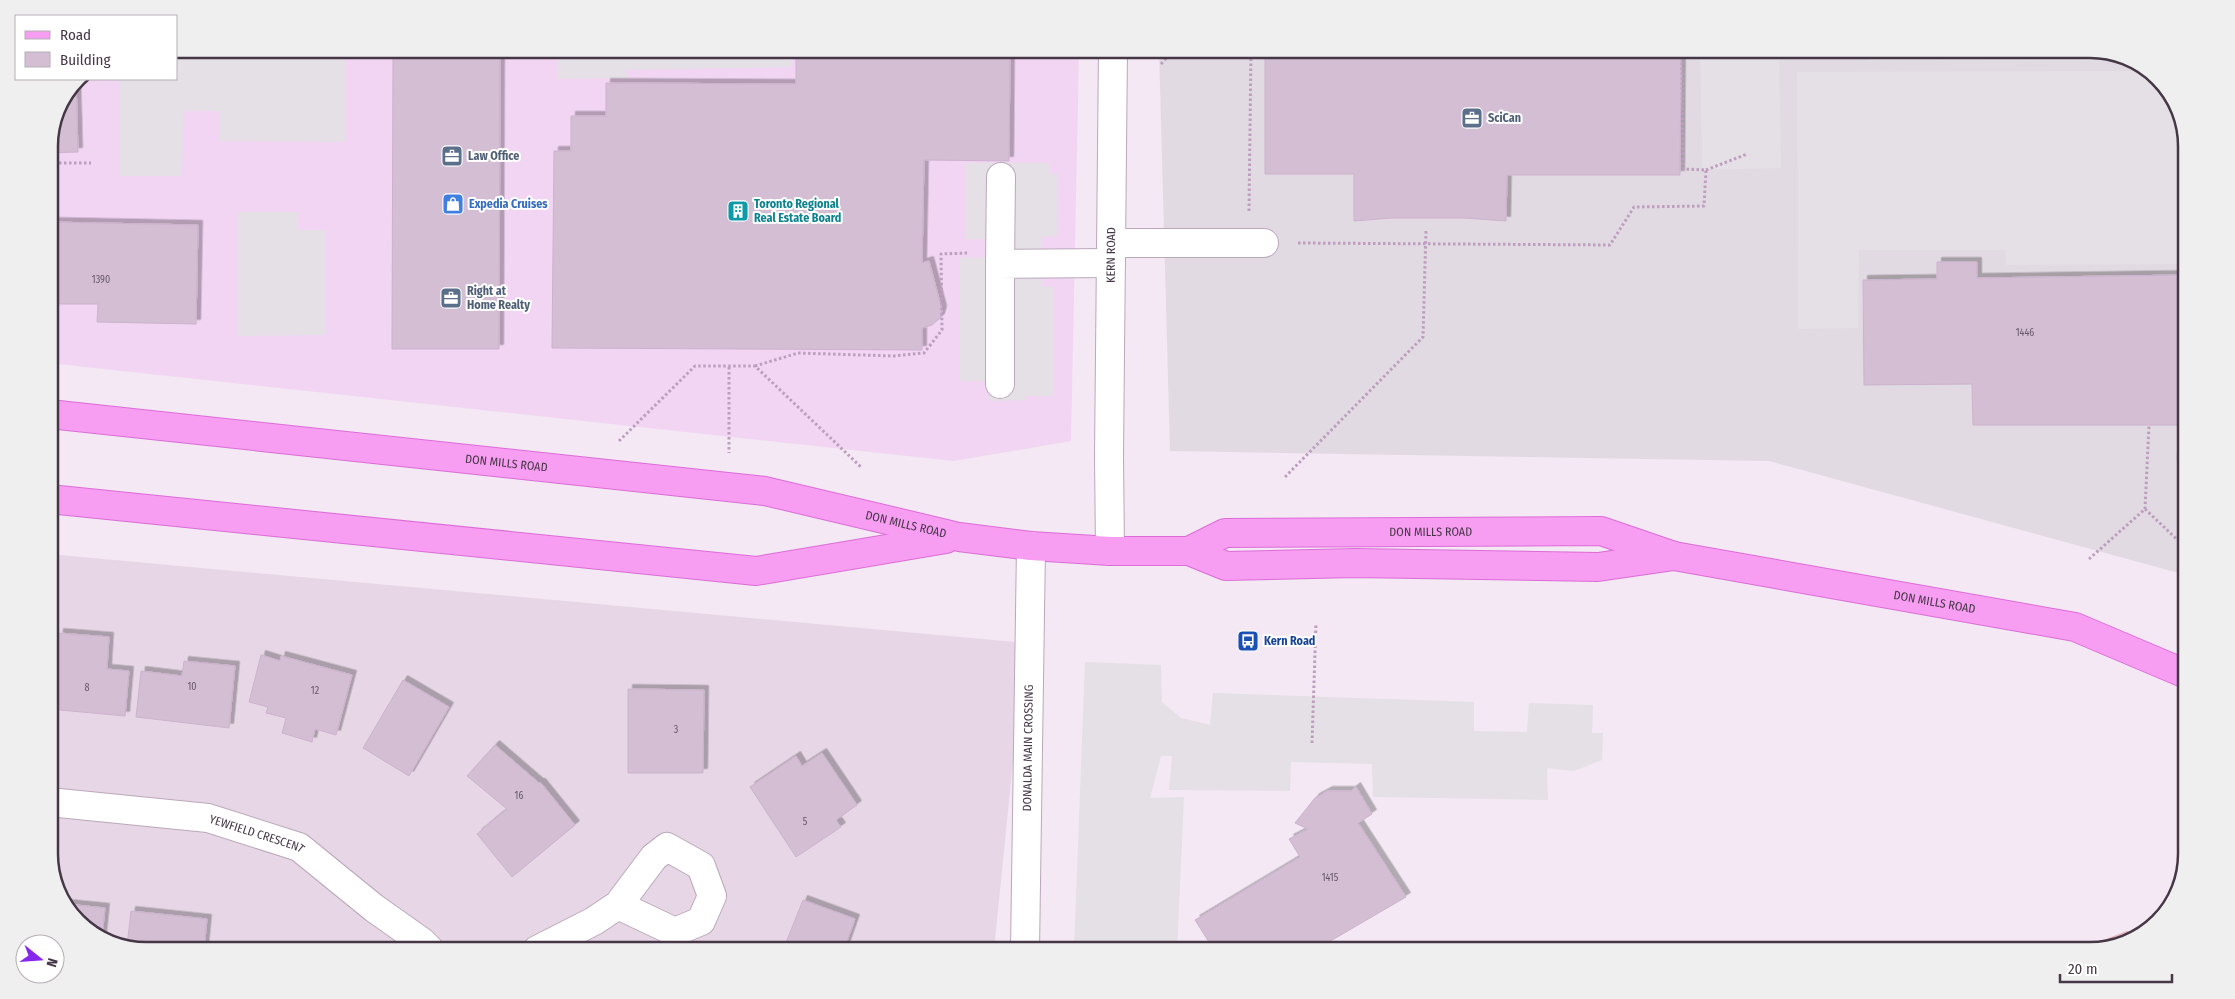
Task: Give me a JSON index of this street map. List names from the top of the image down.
{
  "streets": {
    "main road": ["DON MILLS ROAD"],
    "street": ["KERN ROAD", "DONALDA MAIN CROSSING", "YEWFIELD CRESCENT"]
  },
  "crossings": [
    ["KERN ROAD", "DON MILLS ROAD"],
    ["DON MILLS ROAD", "DONALDA MAIN CROSSING"]
  ],
  "places": {
    "office": ["SciCan", "Law Office", "Right at Home Realty"],
    "shop": ["Expedia Cruises"],
    "building": ["Toronto Regional Real Estate Board"],
    "bus stop": ["Kern Road"]
  },
  "house_numbers": [
    "1390",
    "1446",
    "10",
    "8",
    "12",
    "3",
    "16",
    "5",
    "1415"
  ],
  "legend": ["Road", "Building"],
  "scale_bar": "20 m",
  "north": "right"
}
